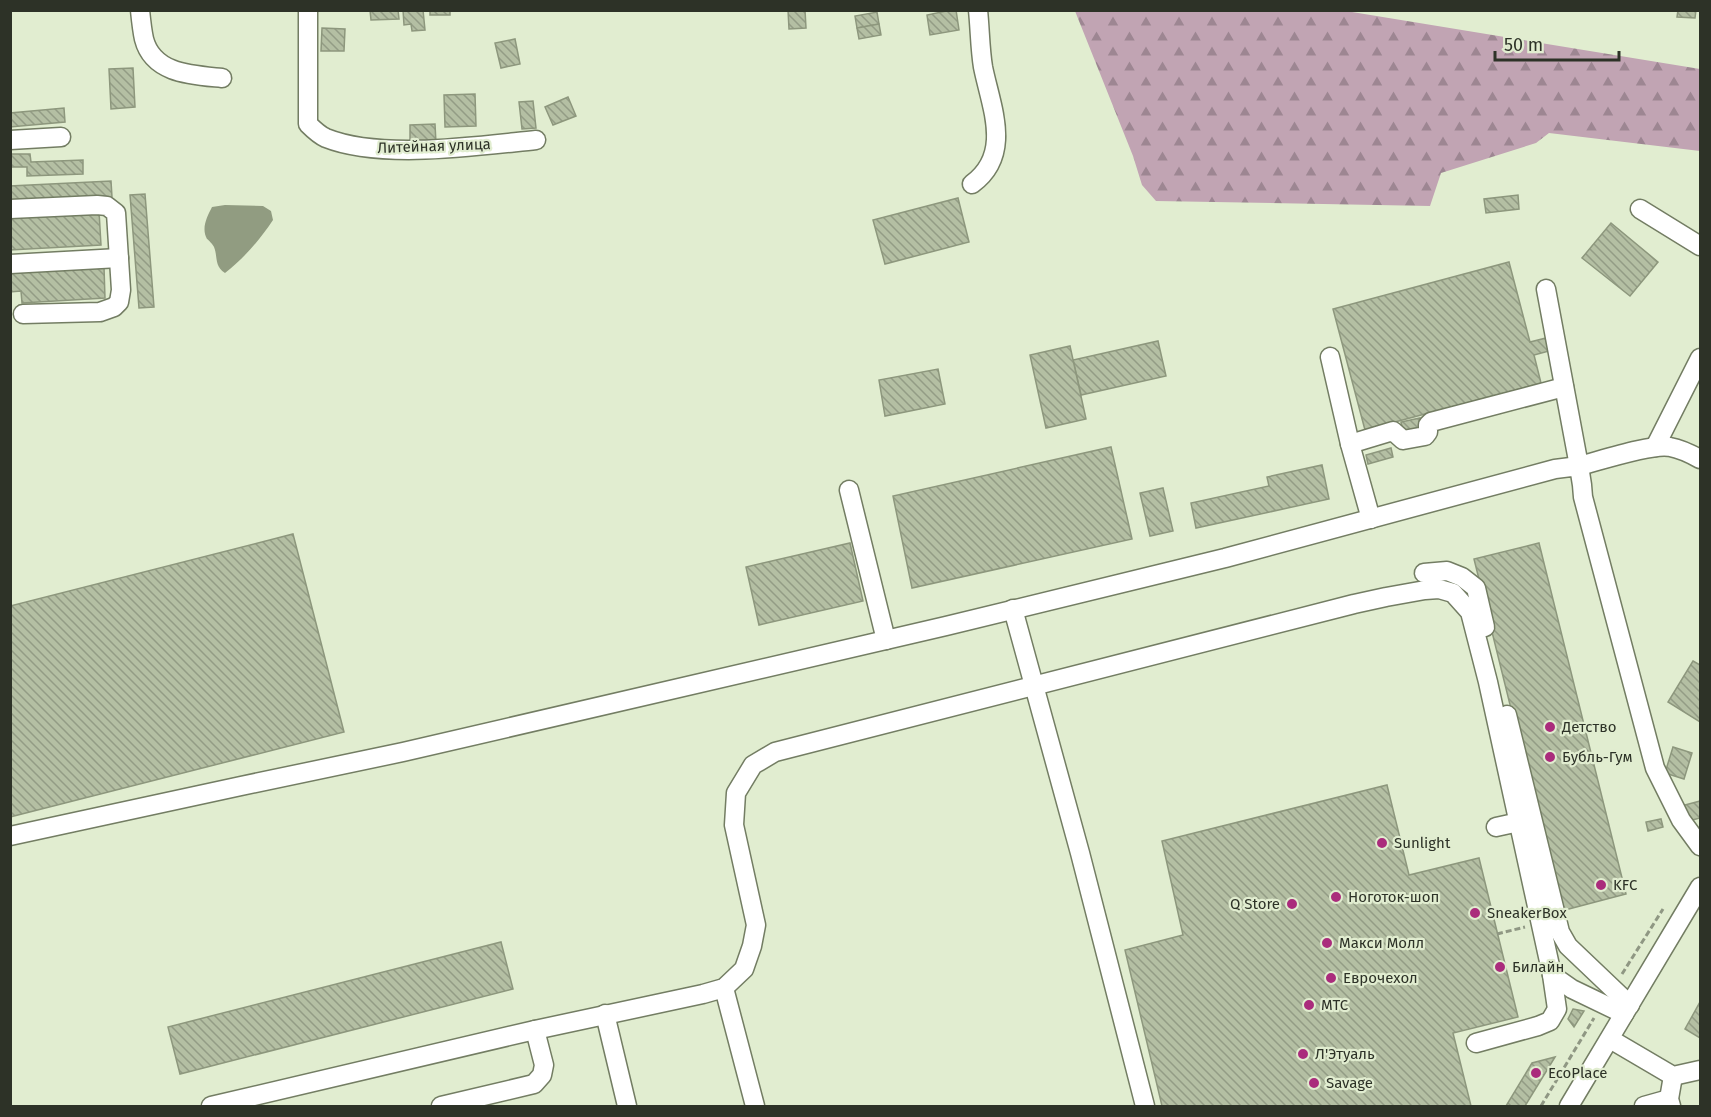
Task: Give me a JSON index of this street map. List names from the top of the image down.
{
  "streets": {
    "street": ["Литейная улица"]
  },
  "places": [
    "Детство",
    "Бубль-Гум",
    "Sunlight",
    "KFC",
    "Ноготок-шоп",
    "Q Store",
    "SneakerBox",
    "Макси Молл",
    "Билайн",
    "Еврочехол",
    "МТС",
    "Л'Этуаль",
    "EcoPlace",
    "Savage"
  ],
  "scale_bar": "50 m"
}
